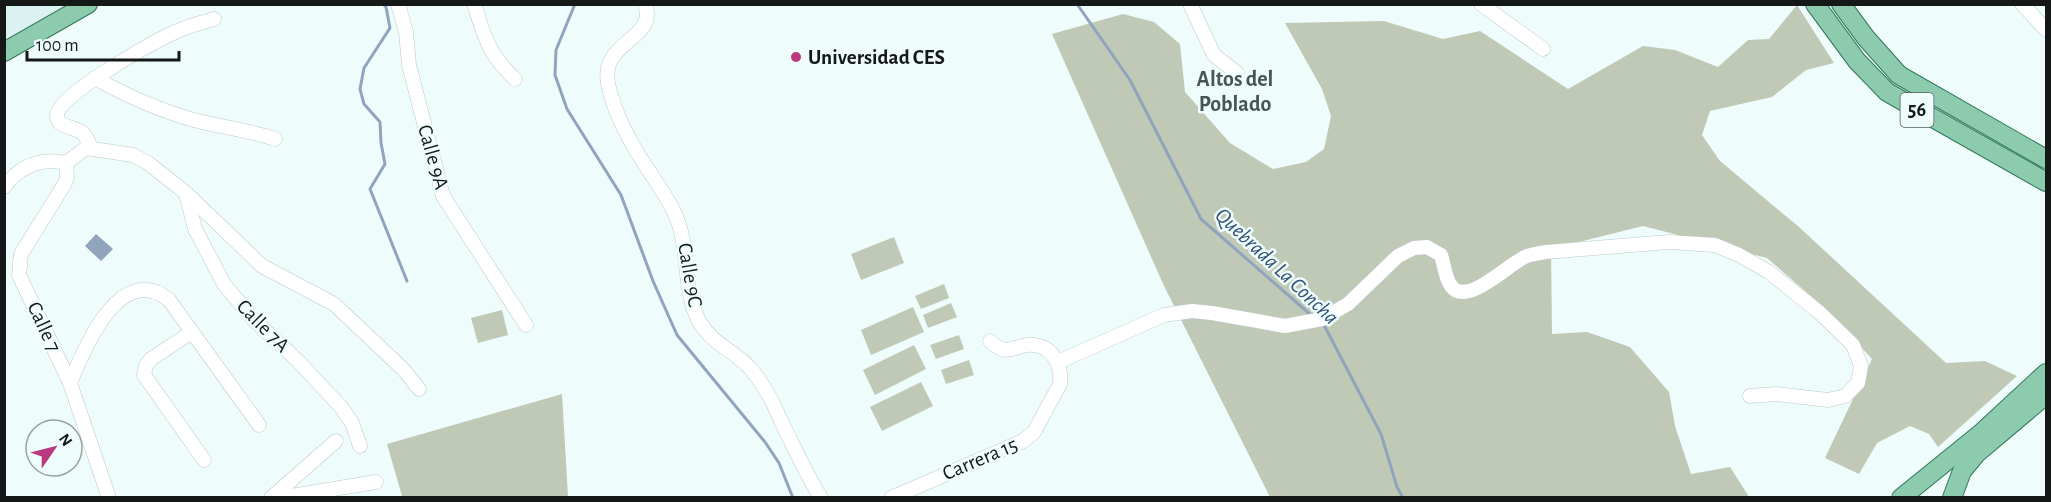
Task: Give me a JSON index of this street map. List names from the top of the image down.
{
  "streets": {
    "main road": ["56"],
    "street": [
      "Calle 9A",
      "Calle 9C",
      "Calle 7A",
      "Calle 7",
      "Carrera 15"
    ]
  },
  "districts": ["Altos del Poblado"],
  "water": ["Quebrada La Concha"],
  "places": ["Universidad CES"],
  "scale_bar": "100 m",
  "north": "top right"
}
